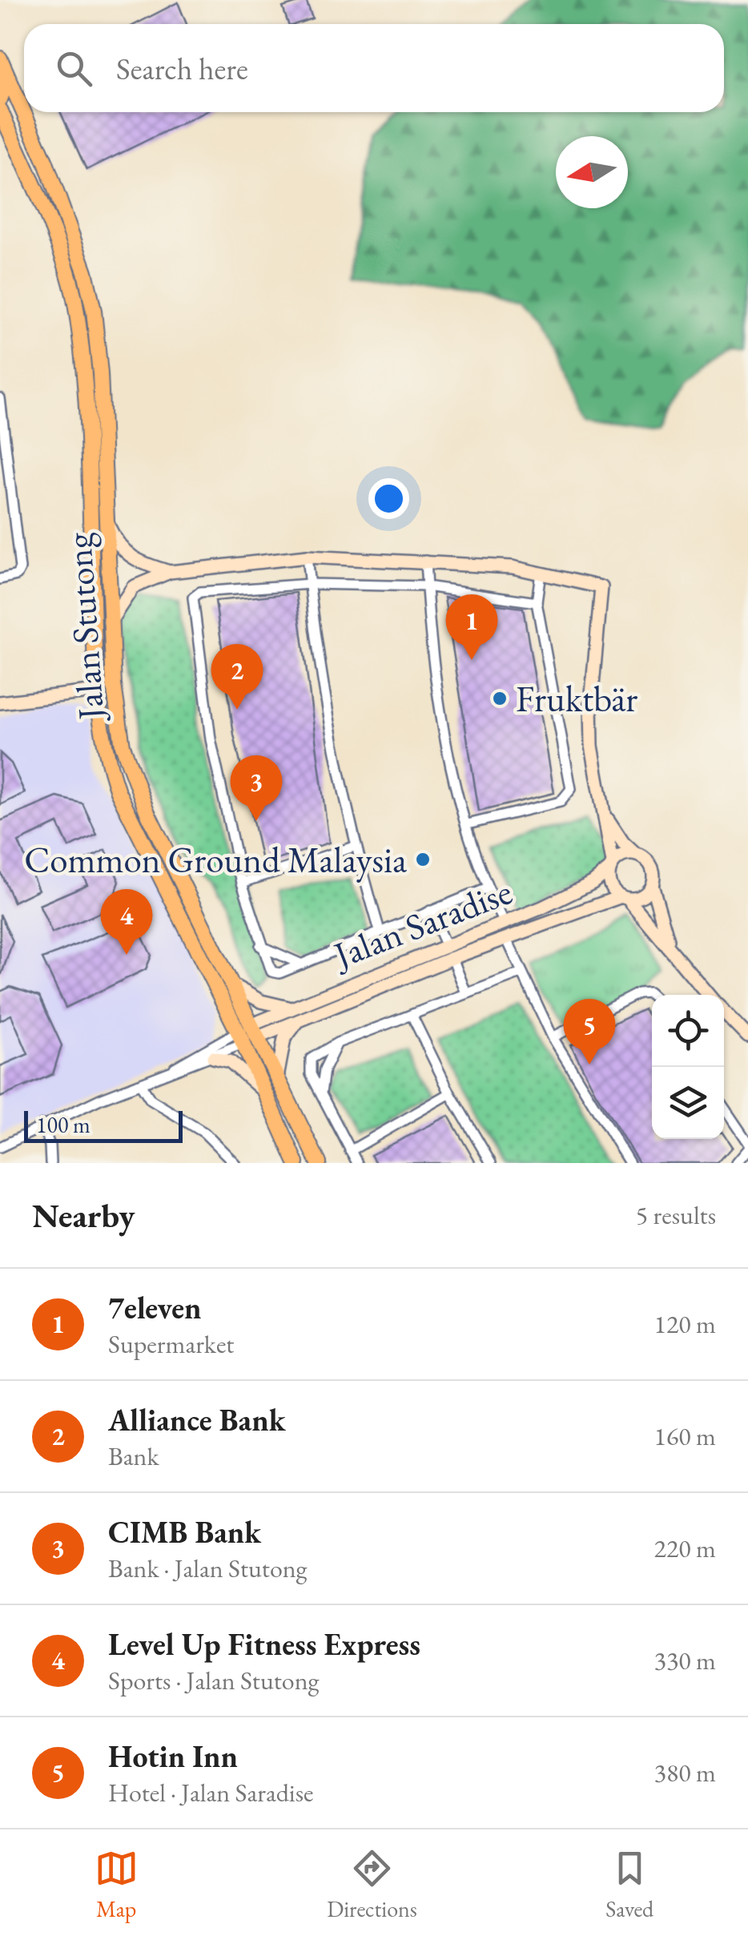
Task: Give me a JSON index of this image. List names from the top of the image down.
{
  "streets": {
    "main road": ["Jalan Stutong"],
    "street": ["Jalan Saradise"]
  },
  "crossings": [
    ["Jalan Stutong", "Jalan Saradise"]
  ],
  "places": ["Fruktbär", "Common Ground Malaysia"],
  "scale_bar": "100 m",
  "north": "left",
  "page": {
    "search": "Search here",
    "pins": [
      "1",
      "2",
      "3",
      "4",
      "5"
    ],
    "scale": "100 m",
    "heading": ["Nearby", "5 results"],
    "list": [
      {
        "mark": "1",
        "name": "7eleven",
        "note": "Supermarket",
        "value": "120 m"
      },
      {
        "mark": "2",
        "name": "Alliance Bank",
        "note": "Bank",
        "value": "160 m"
      },
      {
        "mark": "3",
        "name": "CIMB Bank",
        "note": "Bank · Jalan Stutong",
        "value": "220 m"
      },
      {
        "mark": "4",
        "name": "Level Up Fitness Express",
        "note": "Sports · Jalan Stutong",
        "value": "330 m"
      },
      {
        "mark": "5",
        "name": "Hotin Inn",
        "note": "Hotel · Jalan Saradise",
        "value": "380 m"
      }
    ],
    "nav": ["Map", "Directions", "Saved"]
  }
}
